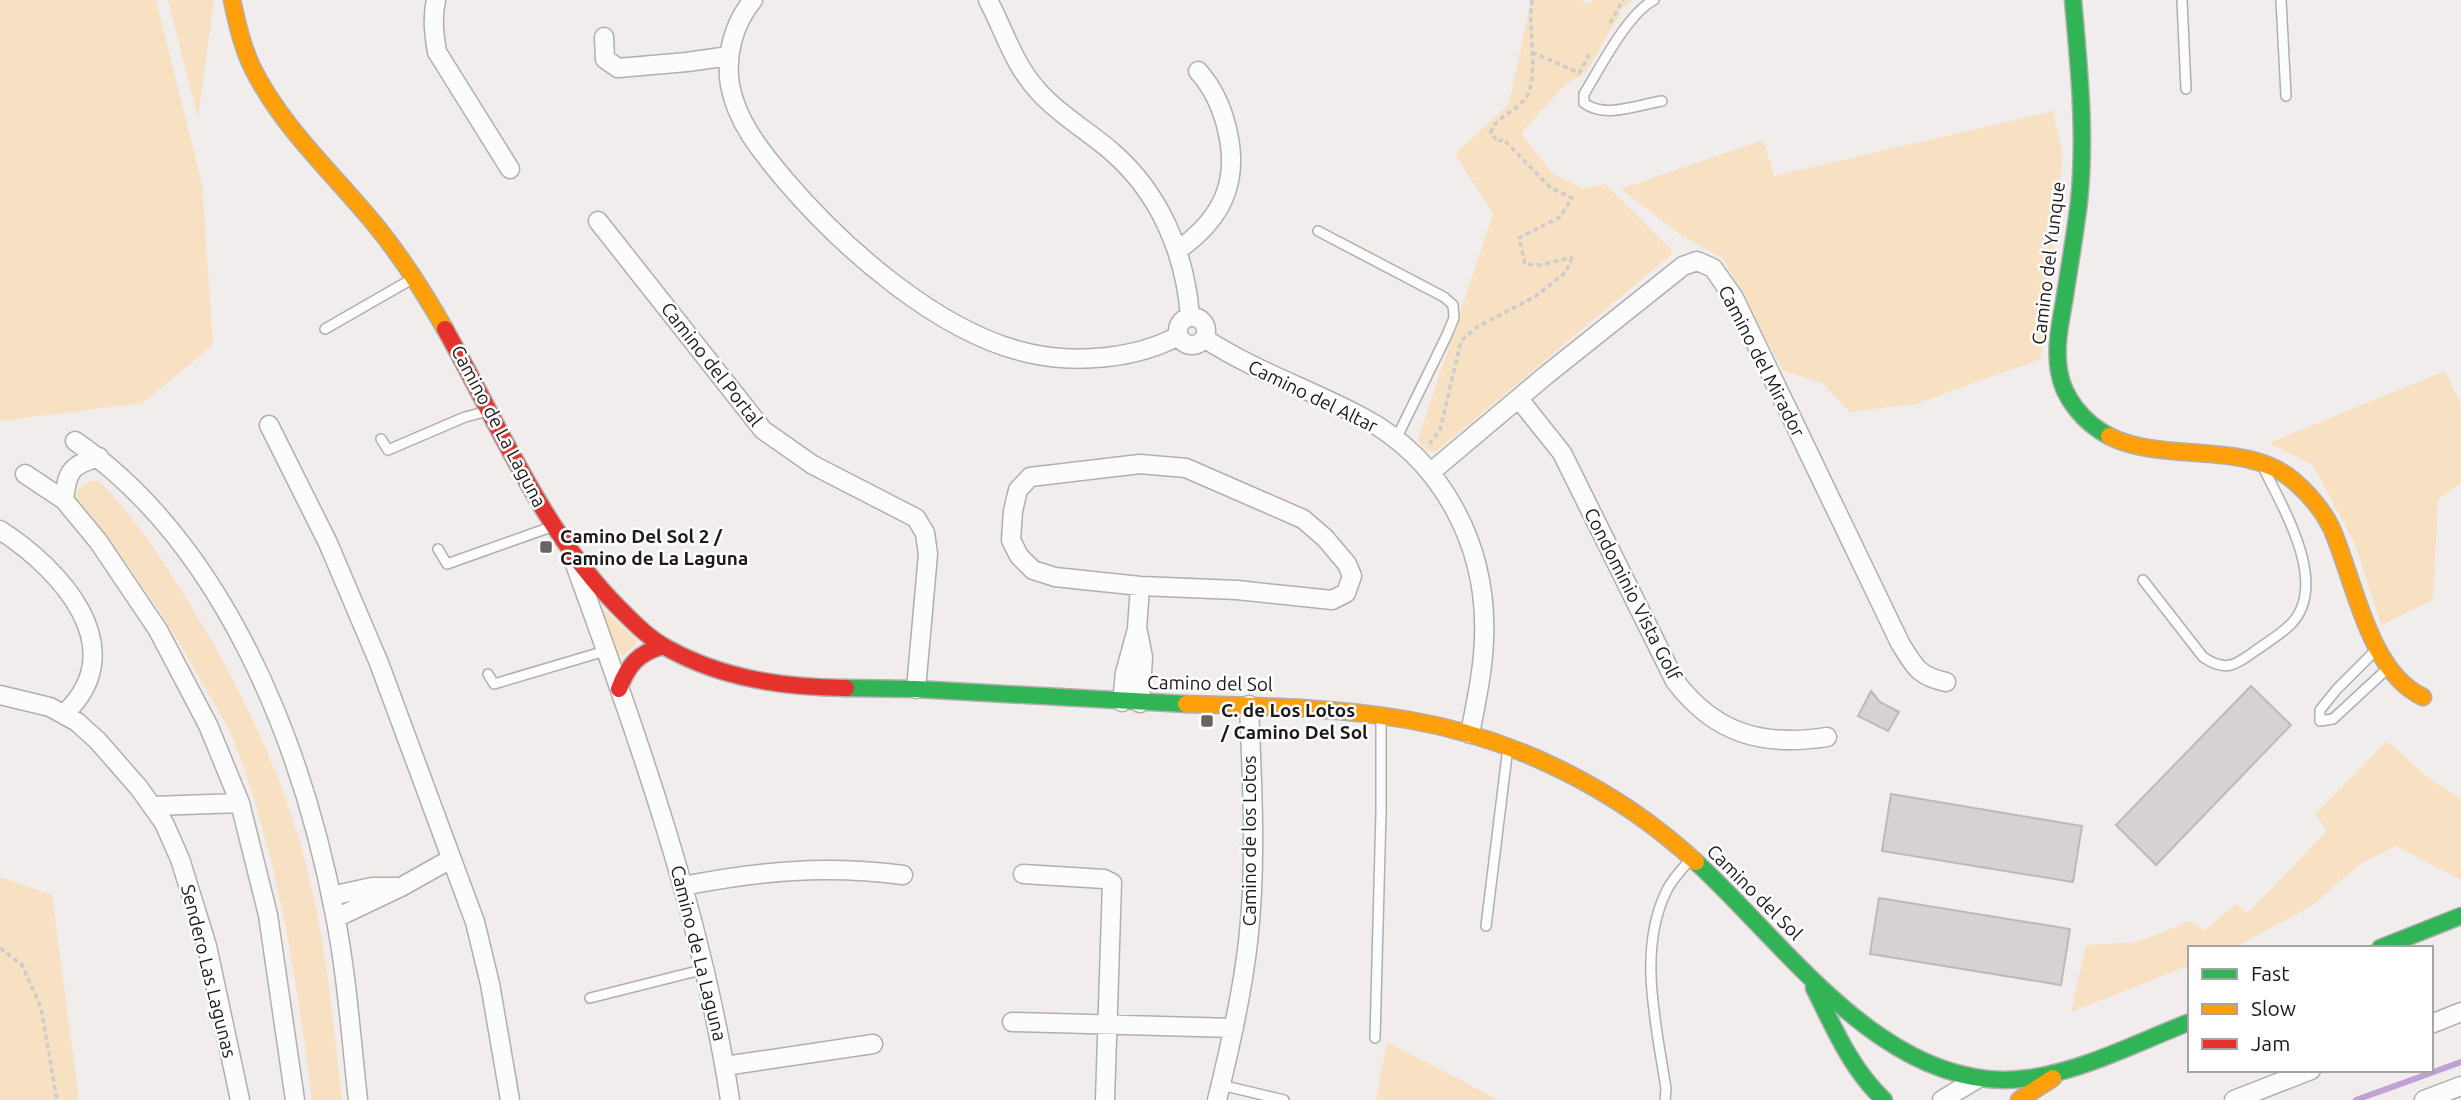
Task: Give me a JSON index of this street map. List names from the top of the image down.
{
  "streets": {
    "street": [
      "Camino del Yunque",
      "Camino del Mirador",
      "Camino del Portal",
      "Camino del Altar",
      "Camino de La Laguna",
      "Condominio Vista Golf",
      "Camino del Sol",
      "Camino de los Lotos",
      "Sendero Las Lagunas"
    ]
  },
  "crossings": [
    ["Camino del Mirador", "Camino del Altar"],
    ["Camino del Mirador", "Condominio Vista Golf"],
    ["Camino del Portal", "Camino del Sol"],
    ["Camino del Altar", "Camino del Sol"],
    ["Camino de La Laguna", "Camino del Sol"],
    ["Camino del Sol", "Camino de los Lotos"]
  ],
  "places": {
    "transit": ["Camino Del Sol 2 / Camino de La Laguna", "C. de Los Lotos / Camino Del Sol"]
  },
  "legend": ["Fast", "Slow", "Jam"]
}
